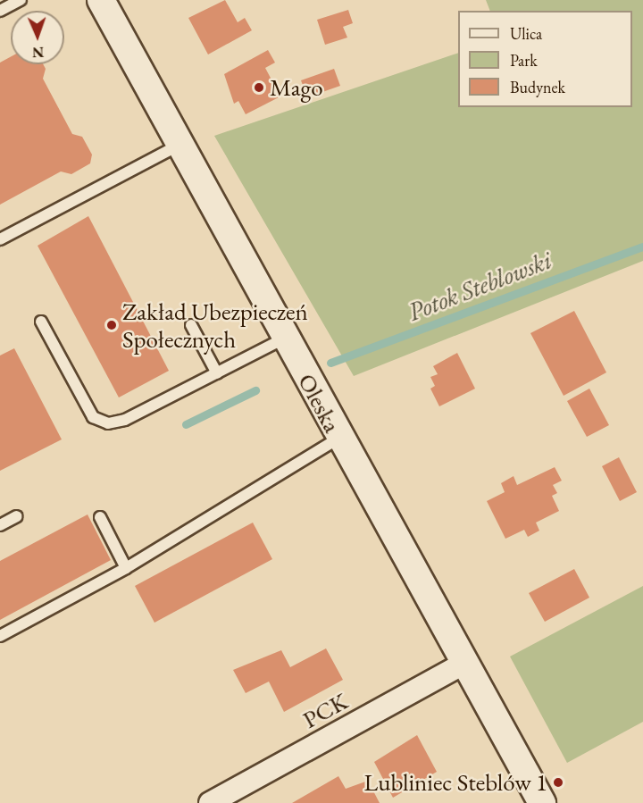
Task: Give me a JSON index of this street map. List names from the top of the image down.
{
  "streets": {
    "street": ["Oleska", "PCK"]
  },
  "crossings": [
    ["Oleska", "PCK"]
  ],
  "water": ["Potok Steblowski"],
  "places": ["Mago", "Zakład Ubezpieczeń Społecznych", "Lubliniec Steblów 1"],
  "legend": ["Ulica", "Park", "Budynek"],
  "north": "bottom"
}
